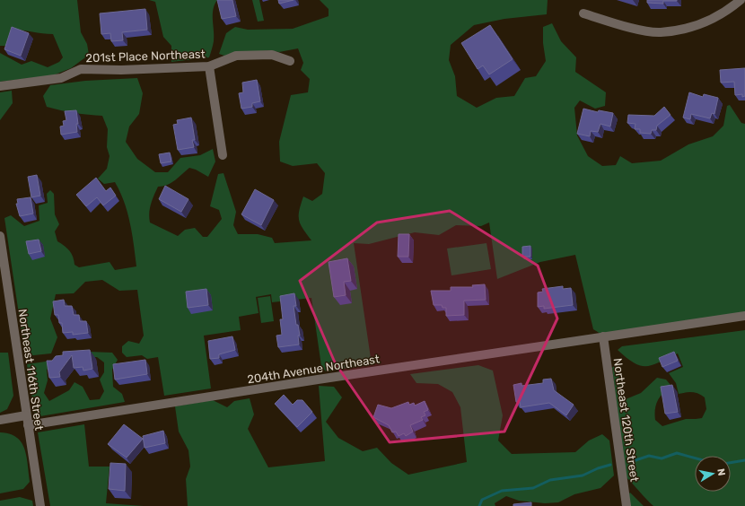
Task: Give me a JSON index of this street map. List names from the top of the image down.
{
  "streets": {
    "street": [
      "201st Place Northeast",
      "204th Avenue Northeast",
      "Northeast 116th Street",
      "Northeast 120th Street"
    ]
  },
  "crossings": [
    ["204th Avenue Northeast", "Northeast 116th Street"],
    ["204th Avenue Northeast", "Northeast 120th Street"]
  ],
  "north": "right"
}
